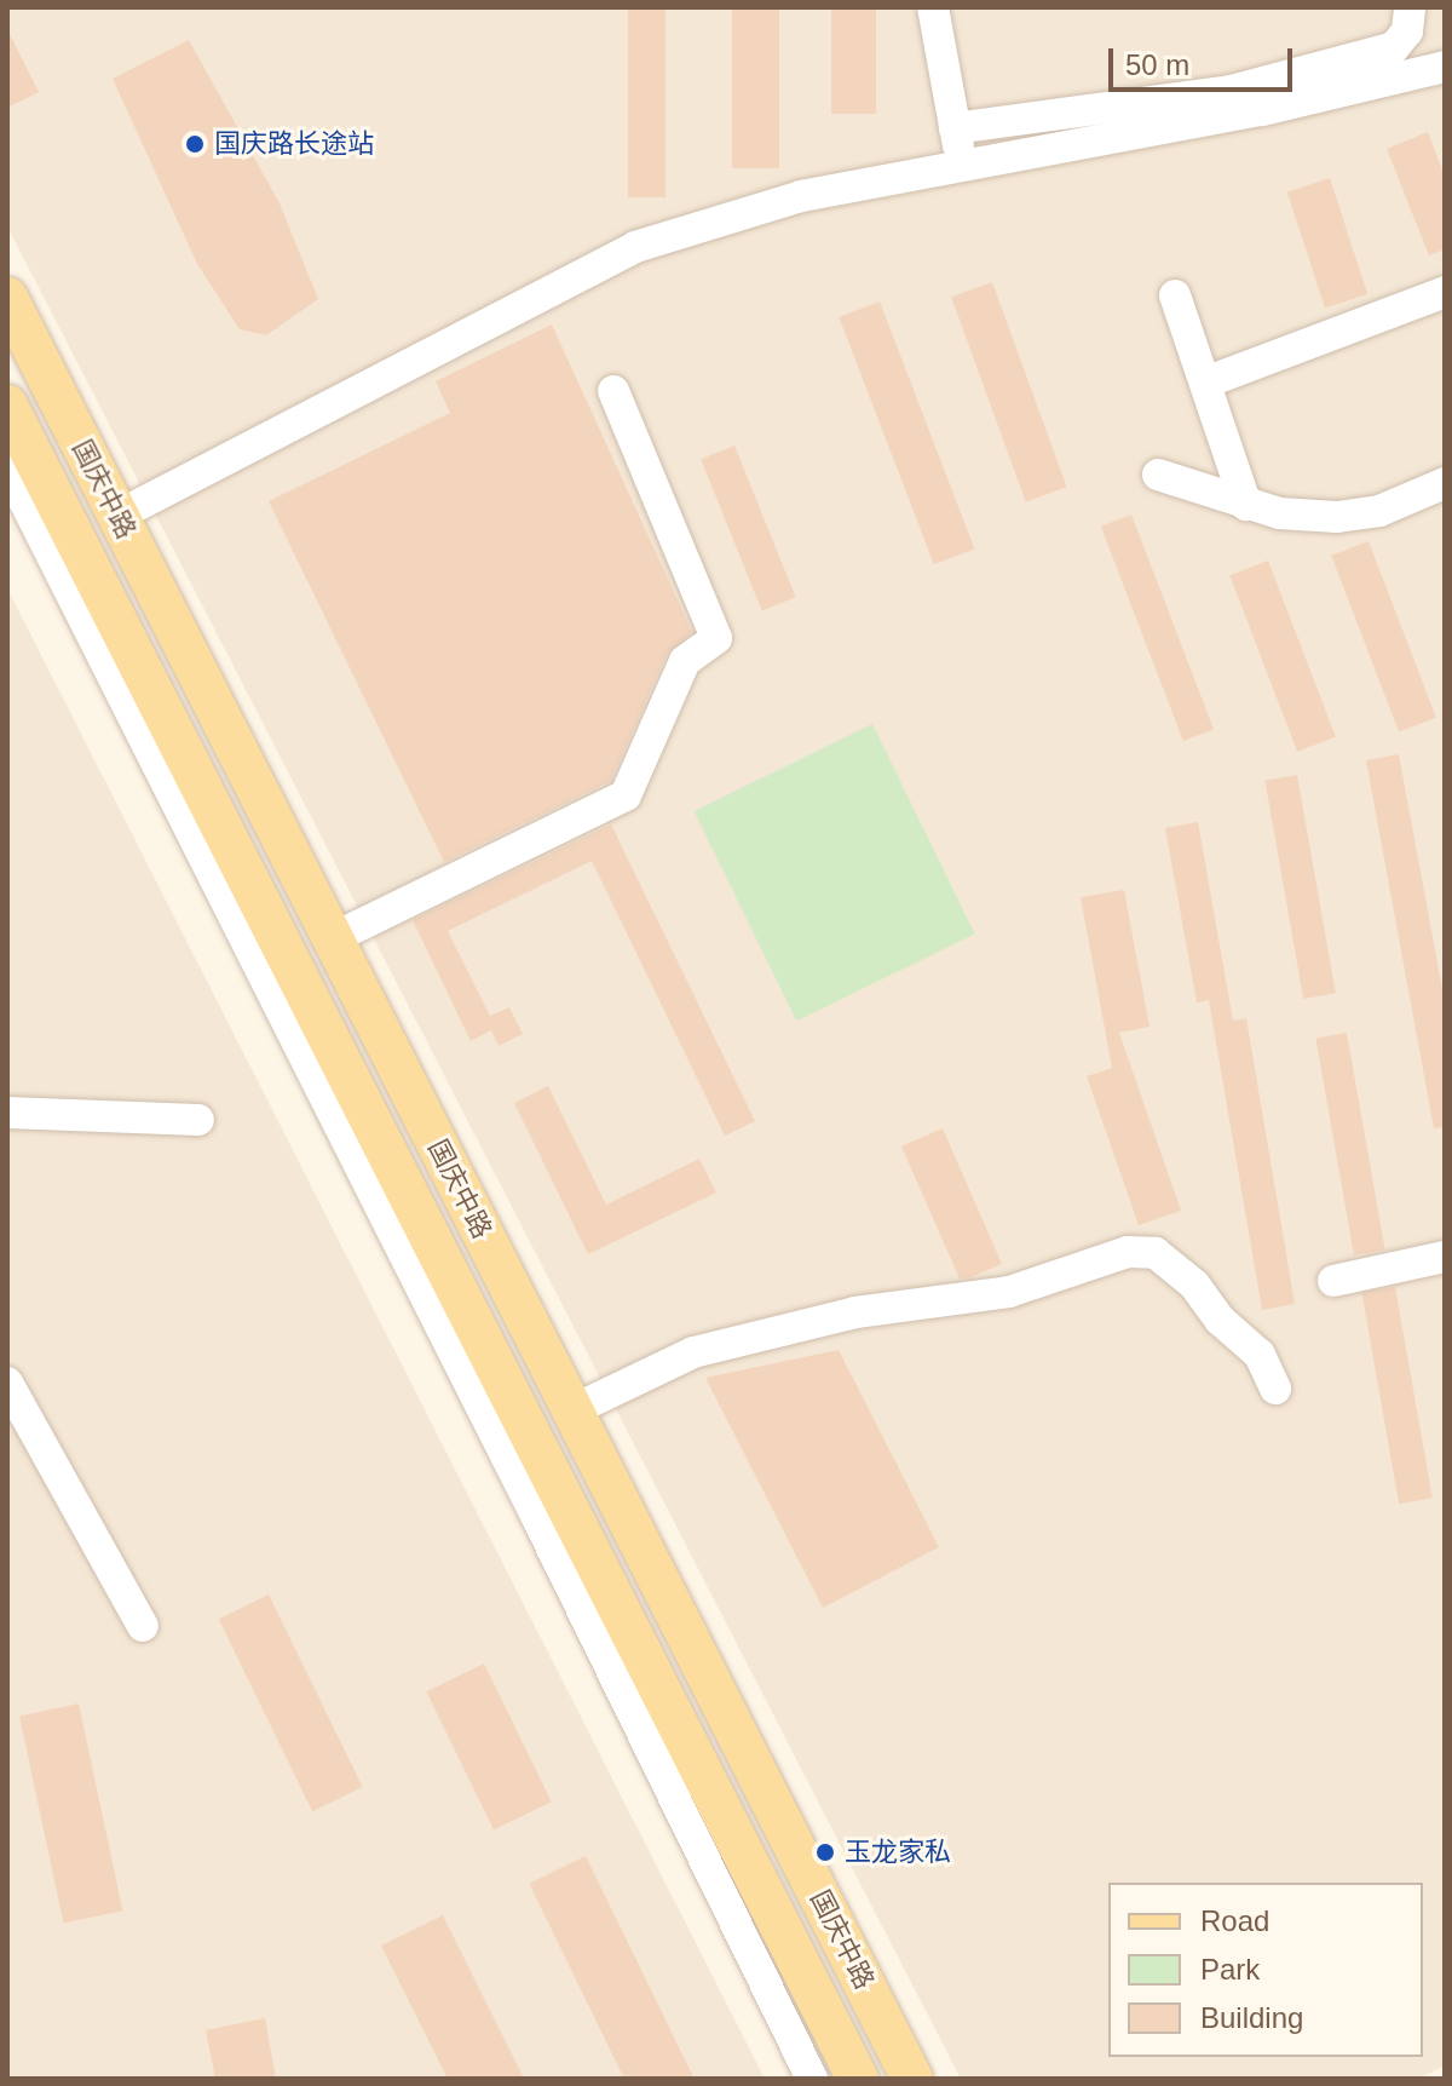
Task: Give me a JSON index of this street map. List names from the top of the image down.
{
  "streets": {
    "main road": ["国庆中路"]
  },
  "places": ["国庆路长途站", "玉龙家私"],
  "legend": ["Road", "Park", "Building"],
  "scale_bar": "50 m"
}
